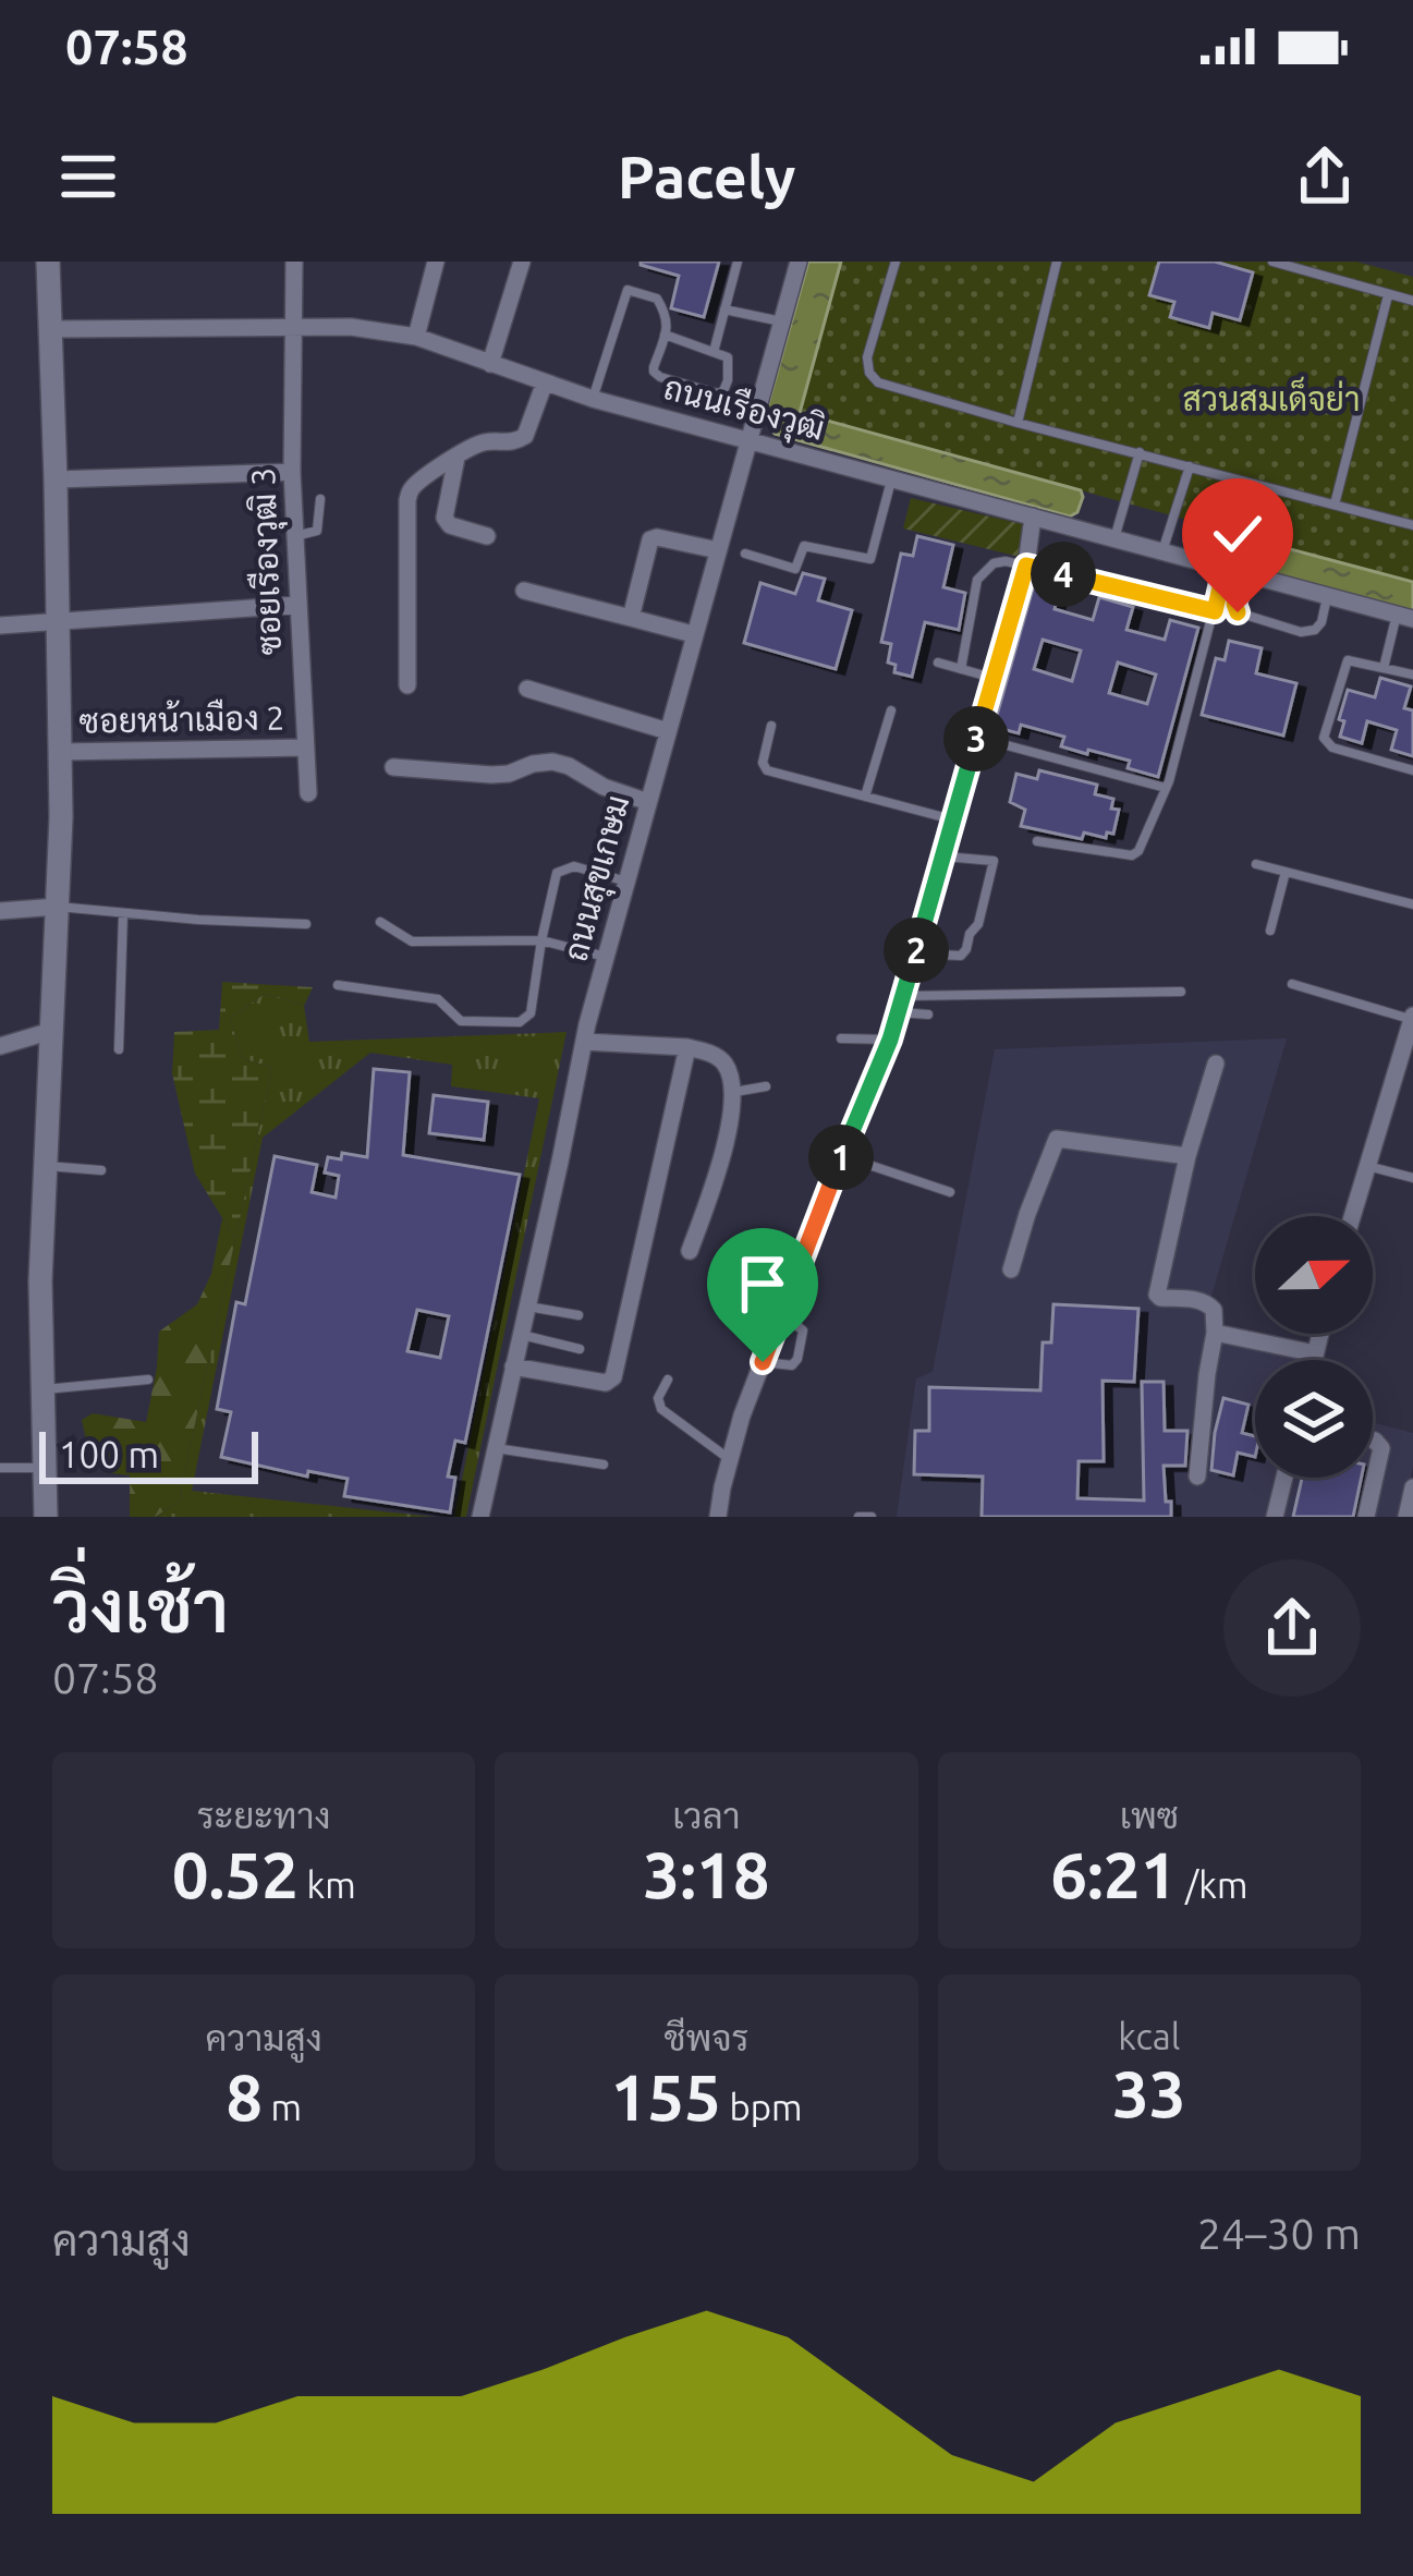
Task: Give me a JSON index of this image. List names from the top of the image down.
{
  "streets": {
    "street": [
      "ถนนเรืองวุฒิ",
      "ซอยเรืองวุฒิ 3",
      "ซอยหน้าเมือง 2",
      "ถนนสุขเกษม"
    ]
  },
  "crossings": [
    ["ถนนเรืองวุฒิ", "ซอยเรืองวุฒิ 3"],
    ["ถนนเรืองวุฒิ", "ถนนสุขเกษม"],
    ["ซอยเรืองวุฒิ 3", "ซอยหน้าเมือง 2"]
  ],
  "parks": ["สวนสมเด็จย่า"],
  "scale_bar": "100 m",
  "north": "right",
  "page": {
    "status": "07:58",
    "header": "Pacely",
    "pins": [
      "4",
      "3",
      "2",
      "1"
    ],
    "scale": "100 m",
    "heading": ["วิ่งเช้า", "07:58"],
    "stats": [
      ["ระยะทาง", "0.52 km"],
      ["เวลา", "3:18"],
      ["เพซ", "6:21 /km"],
      ["ความสูง", "8 m"],
      ["ชีพจร", "155 bpm"],
      ["kcal", "33"]
    ],
    "chart": ["ความสูง", "24–30 m"]
  }
}
